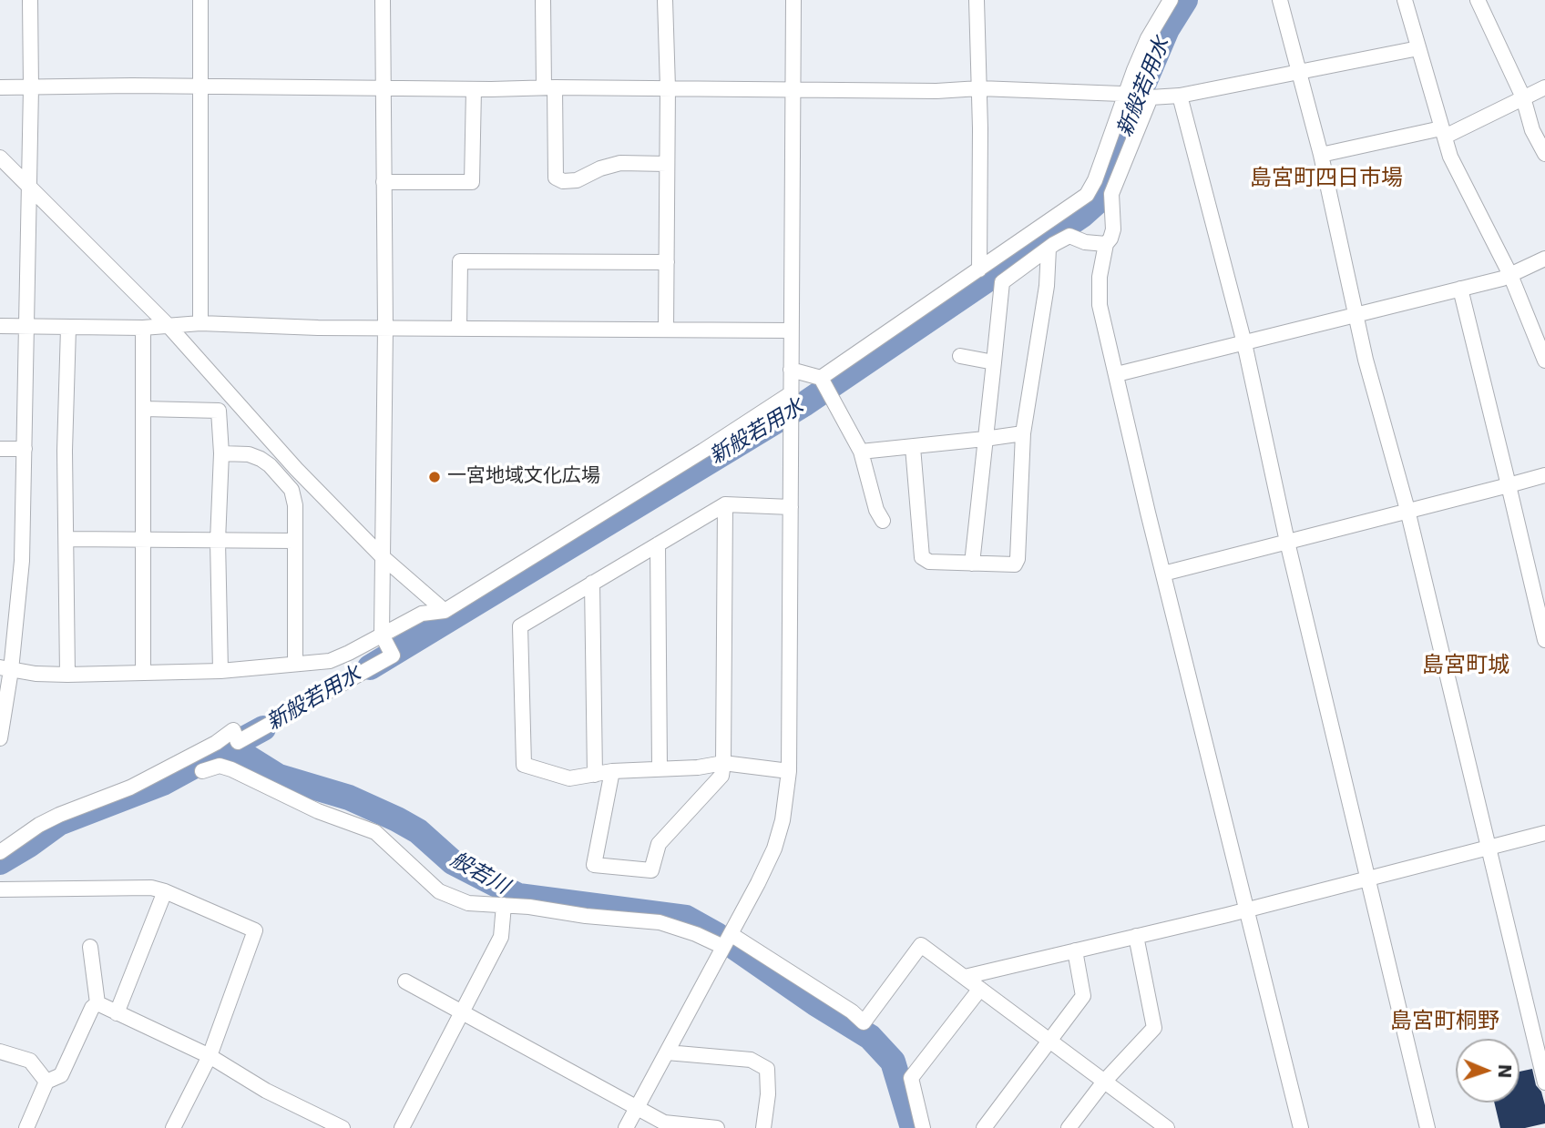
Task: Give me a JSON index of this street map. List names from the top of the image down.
{
  "districts": ["島宮町四日市場", "島宮町城", "島宮町桐野"],
  "water": ["新般若用水", "般若川"],
  "places": ["一宮地域文化広場"],
  "north": "right"
}
